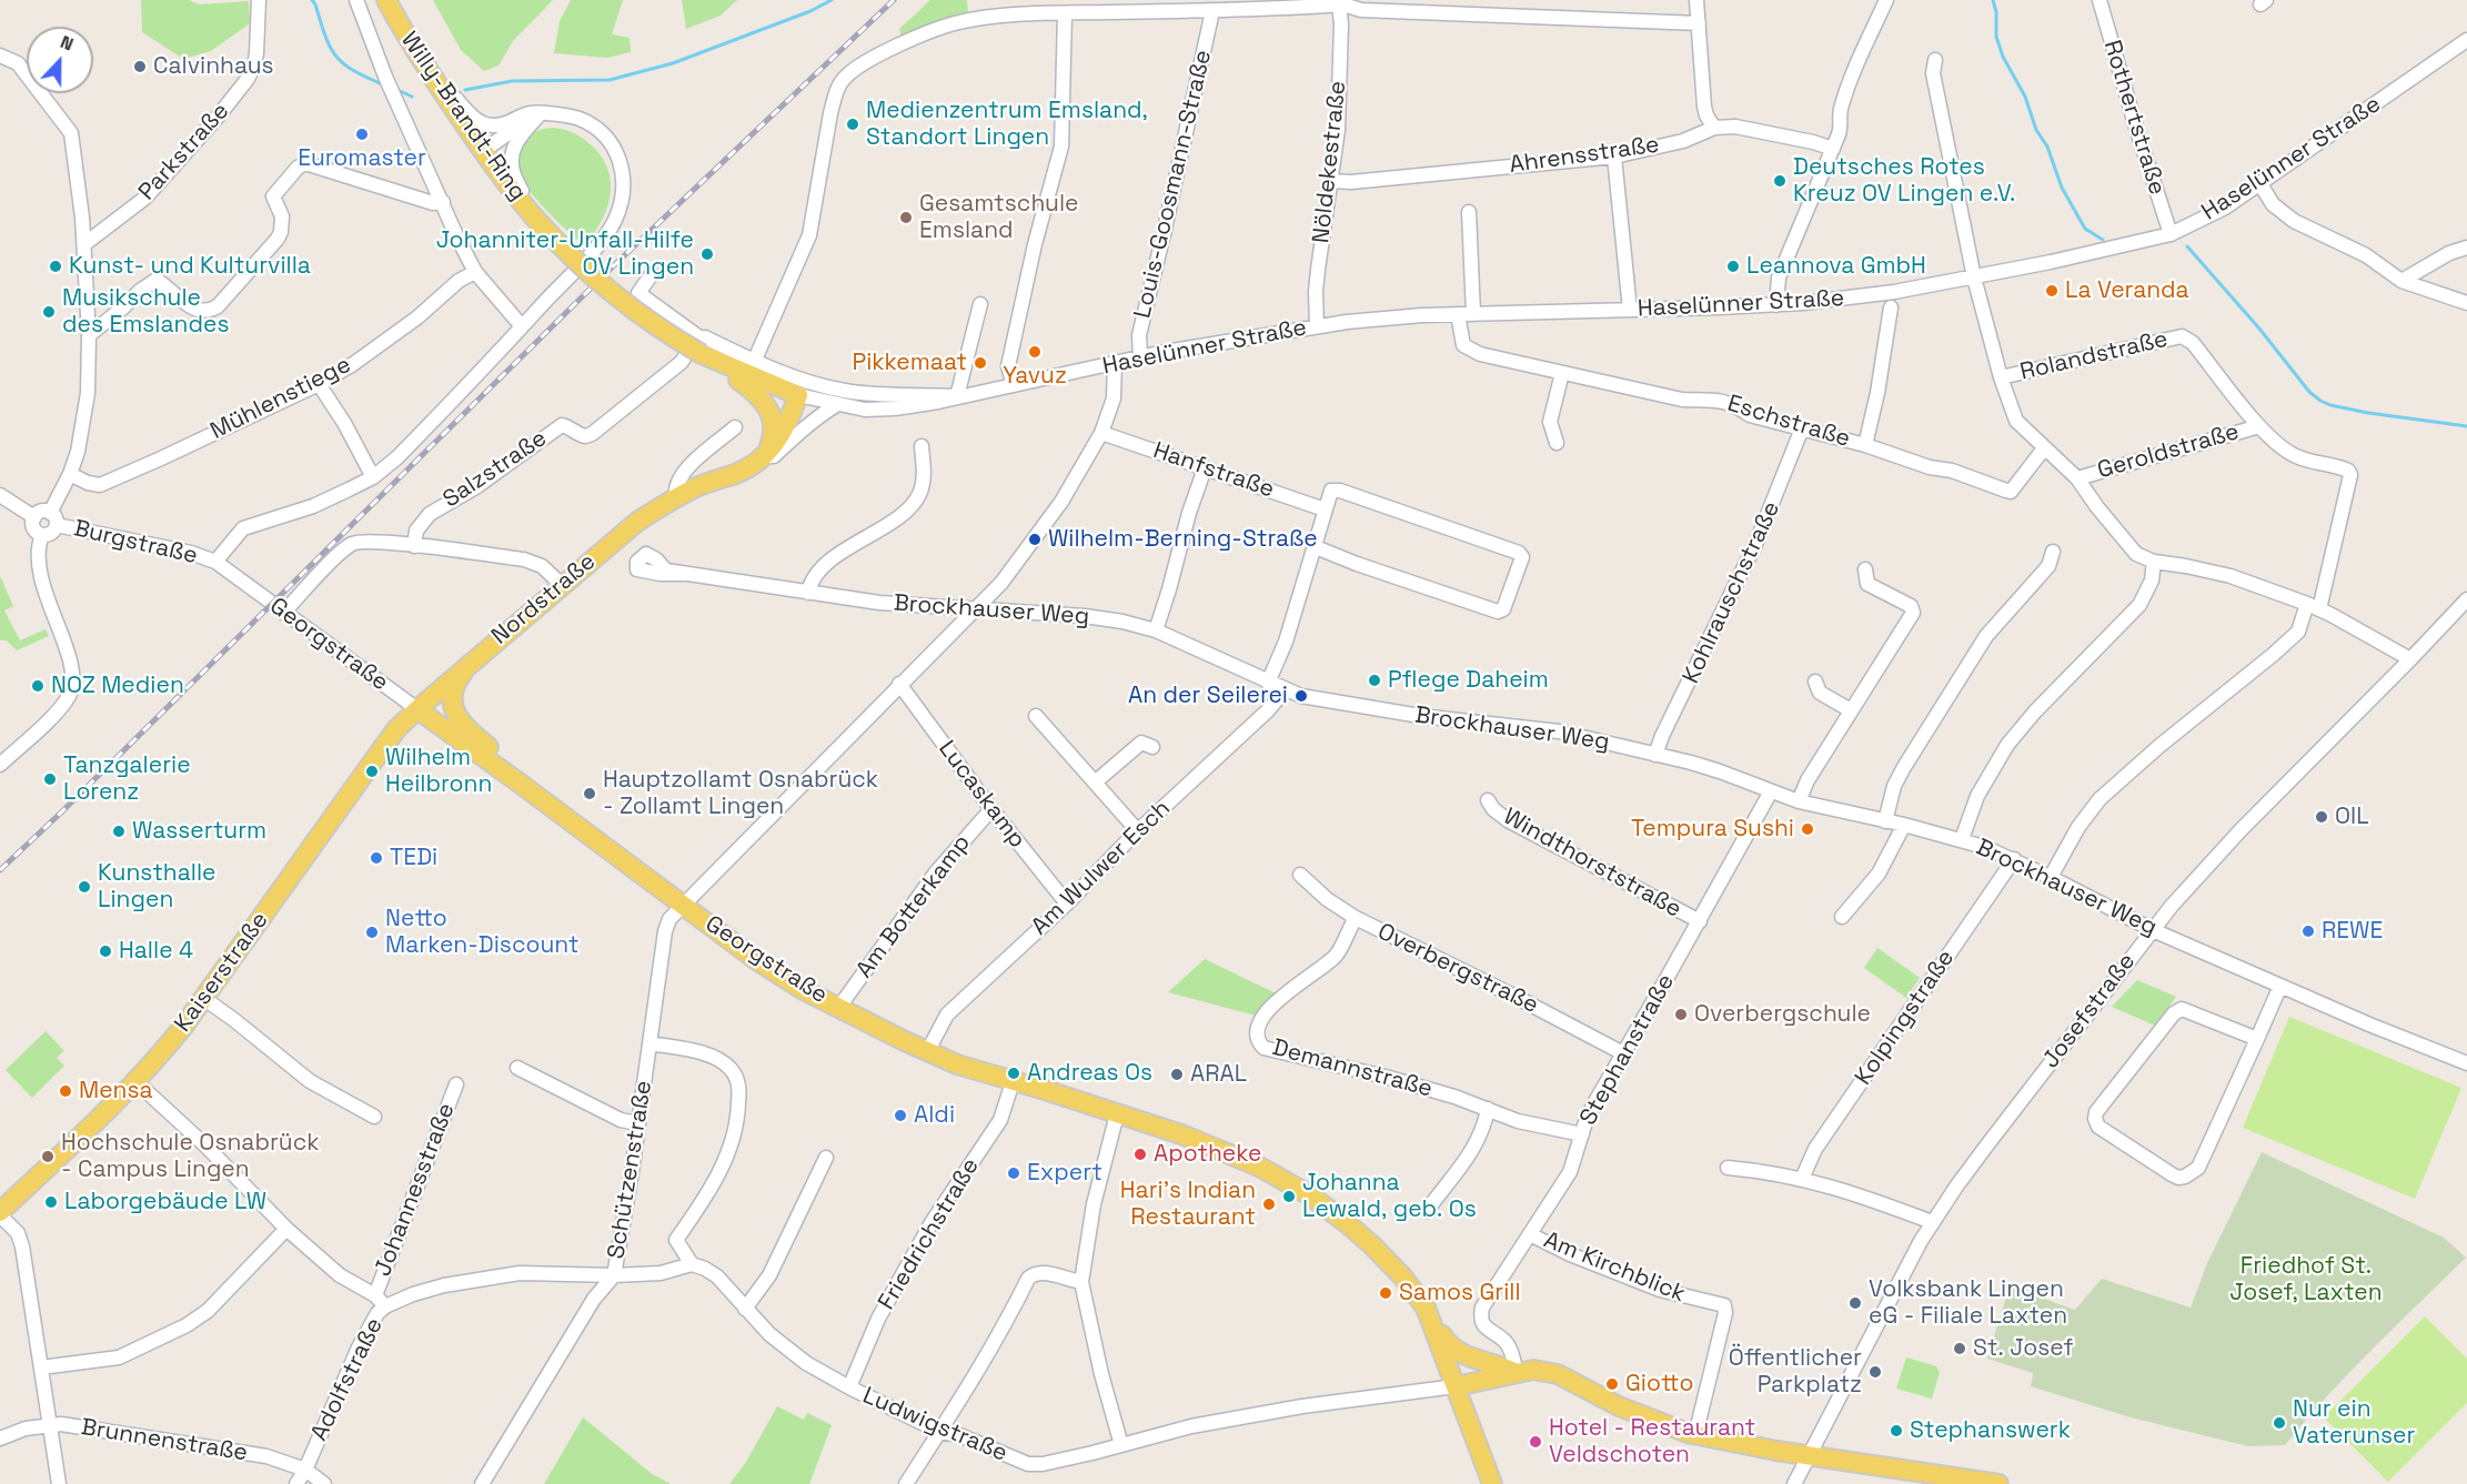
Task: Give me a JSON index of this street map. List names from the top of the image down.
{
  "streets": {
    "main road": [
      "Willy-Brandt-Ring",
      "Nordstraße",
      "Georgstraße",
      "Kaiserstraße"
    ],
    "street": [
      "Rothertstraße",
      "Parkstraße",
      "Ahrensstraße",
      "Haselünner Straße",
      "Nöldekestraße",
      "Louis-Goosmann-Straße",
      "Rolandstraße",
      "Mühlenstiege",
      "Eschstraße",
      "Geroldstraße",
      "Salzstraße",
      "Hanfstraße",
      "Burgstraße",
      "Kohlrauschstraße",
      "Brockhauser Weg",
      "Lucaskamp",
      "Windthorststraße",
      "Am Wulwer Esch",
      "Am Botterkamp",
      "Overbergstraße",
      "Josefstraße",
      "Kolpingstraße",
      "Stephanstraße",
      "Demannstraße",
      "Schützenstraße",
      "Johannesstraße",
      "Friedrichstraße",
      "Am Kirchblick",
      "Adolfstraße",
      "Ludwigstraße",
      "Brunnenstraße"
    ]
  },
  "crossings": [
    ["Willy-Brandt-Ring", "Haselünner Straße"],
    ["Willy-Brandt-Ring", "Mühlenstiege"],
    ["Willy-Brandt-Ring", "Salzstraße"],
    ["Willy-Brandt-Ring", "Nordstraße"],
    ["Rothertstraße", "Haselünner Straße"],
    ["Ahrensstraße", "Nöldekestraße"],
    ["Haselünner Straße", "Nöldekestraße"],
    ["Haselünner Straße", "Louis-Goosmann-Straße"],
    ["Haselünner Straße", "Eschstraße"],
    ["Haselünner Straße", "Nordstraße"],
    ["Rolandstraße", "Geroldstraße"],
    ["Eschstraße", "Kohlrauschstraße"],
    ["Burgstraße", "Georgstraße"],
    ["Kohlrauschstraße", "Brockhauser Weg"],
    ["Nordstraße", "Georgstraße"],
    ["Nordstraße", "Kaiserstraße"],
    ["Brockhauser Weg", "Am Wulwer Esch"],
    ["Brockhauser Weg", "Josefstraße"],
    ["Brockhauser Weg", "Kolpingstraße"],
    ["Brockhauser Weg", "Stephanstraße"],
    ["Georgstraße", "Am Wulwer Esch"],
    ["Georgstraße", "Am Botterkamp"],
    ["Georgstraße", "Kaiserstraße"],
    ["Georgstraße", "Schützenstraße"],
    ["Georgstraße", "Friedrichstraße"],
    ["Lucaskamp", "Am Wulwer Esch"],
    ["Lucaskamp", "Am Botterkamp"],
    ["Windthorststraße", "Stephanstraße"],
    ["Overbergstraße", "Stephanstraße"],
    ["Overbergstraße", "Demannstraße"],
    ["Stephanstraße", "Demannstraße"],
    ["Stephanstraße", "Am Kirchblick"],
    ["Schützenstraße", "Adolfstraße"],
    ["Friedrichstraße", "Ludwigstraße"],
    ["Adolfstraße", "Brunnenstraße"]
  ],
  "parks": ["Friedhof St. Josef, Laxten"],
  "places": [
    "Calvinhaus",
    "Medienzentrum Emsland, Standort Lingen",
    "Euromaster",
    "Deutsches Rotes Kreuz OV Lingen e.V.",
    "Gesamtschule Emsland",
    "Johanniter-Unfall-Hilfe OV Lingen",
    "Kunst- und Kulturvilla",
    "Leannova GmbH",
    "La Veranda",
    "Musikschule des Emslandes",
    "Yavuz",
    "Pikkemaat",
    "Wilhelm-Berning-Straße",
    "Pflege Daheim",
    "NOZ Medien",
    "An der Seilerei",
    "Wilhelm Heilbronn",
    "Tanzgalerie Lorenz",
    "Hauptzollamt Osnabrück - Zollamt Lingen",
    "OIL",
    "Tempura Sushi",
    "Wasserturm",
    "TEDi",
    "Kunsthalle Lingen",
    "REWE",
    "Netto Marken-Discount",
    "Halle 4",
    "Overbergschule",
    "Andreas Os",
    "ARAL",
    "Mensa",
    "Aldi",
    "Apotheke",
    "Hochschule Osnabrück - Campus Lingen",
    "Expert",
    "Johanna Lewald, geb. Os",
    "Laborgebäude LW",
    "Hari's Indian Restaurant",
    "Samos Grill",
    "Volksbank Lingen eG - Filiale Laxten",
    "St. Josef",
    "Öffentlicher Parkplatz",
    "Giotto",
    "Nur ein Vaterunser",
    "Stephanswerk",
    "Hotel - Restaurant Veldschoten"
  ],
  "north": "top"
}
